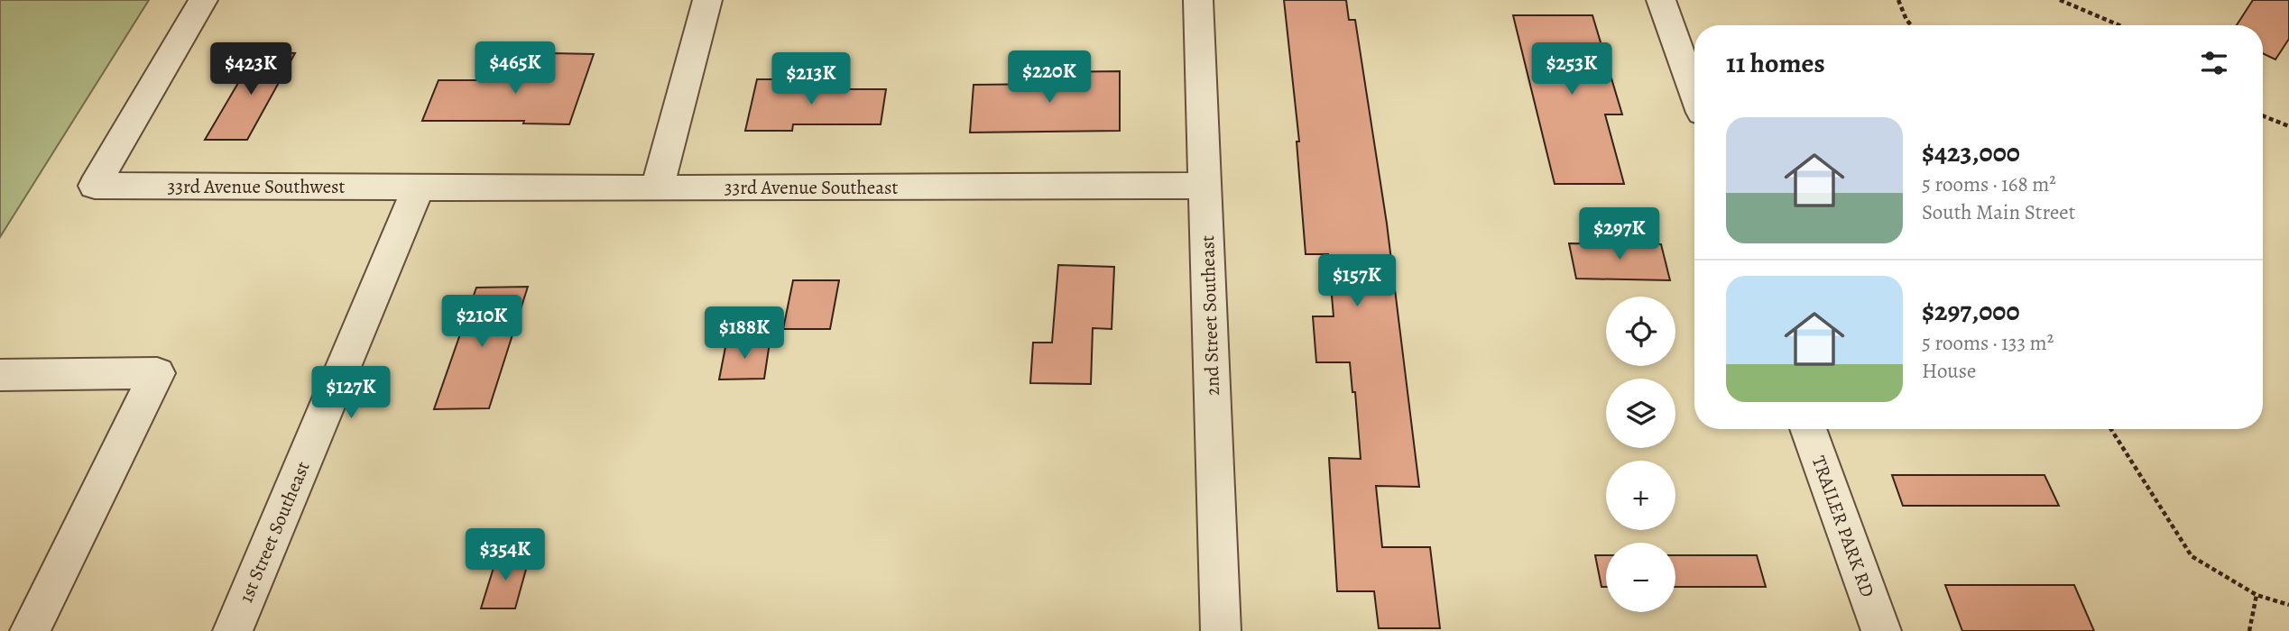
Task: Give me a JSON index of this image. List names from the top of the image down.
{
  "streets": {
    "street": [
      "33rd Avenue Southwest",
      "33rd Avenue Southeast",
      "2nd Street Southeast",
      "TRAILER PARK RD",
      "1st Street Southeast"
    ]
  },
  "crossings": [
    ["33rd Avenue Southwest", "33rd Avenue Southeast"],
    ["33rd Avenue Southwest", "1st Street Southeast"],
    ["33rd Avenue Southeast", "2nd Street Southeast"],
    ["33rd Avenue Southeast", "1st Street Southeast"]
  ],
  "page": {
    "heading": "11 homes",
    "price": [
      "$465K",
      "$423K",
      "$253K",
      "$220K",
      "$213K",
      "$297K",
      "$157K",
      "$210K",
      "$188K",
      "$127K",
      "$354K"
    ],
    "list": [
      {
        "name": "$423,000",
        "note": "5 rooms · 168 m² · South Main Street"
      },
      {
        "name": "$297,000",
        "note": "5 rooms · 133 m² · House"
      }
    ],
    "map_buttons": ["+", "−"]
  }
}
